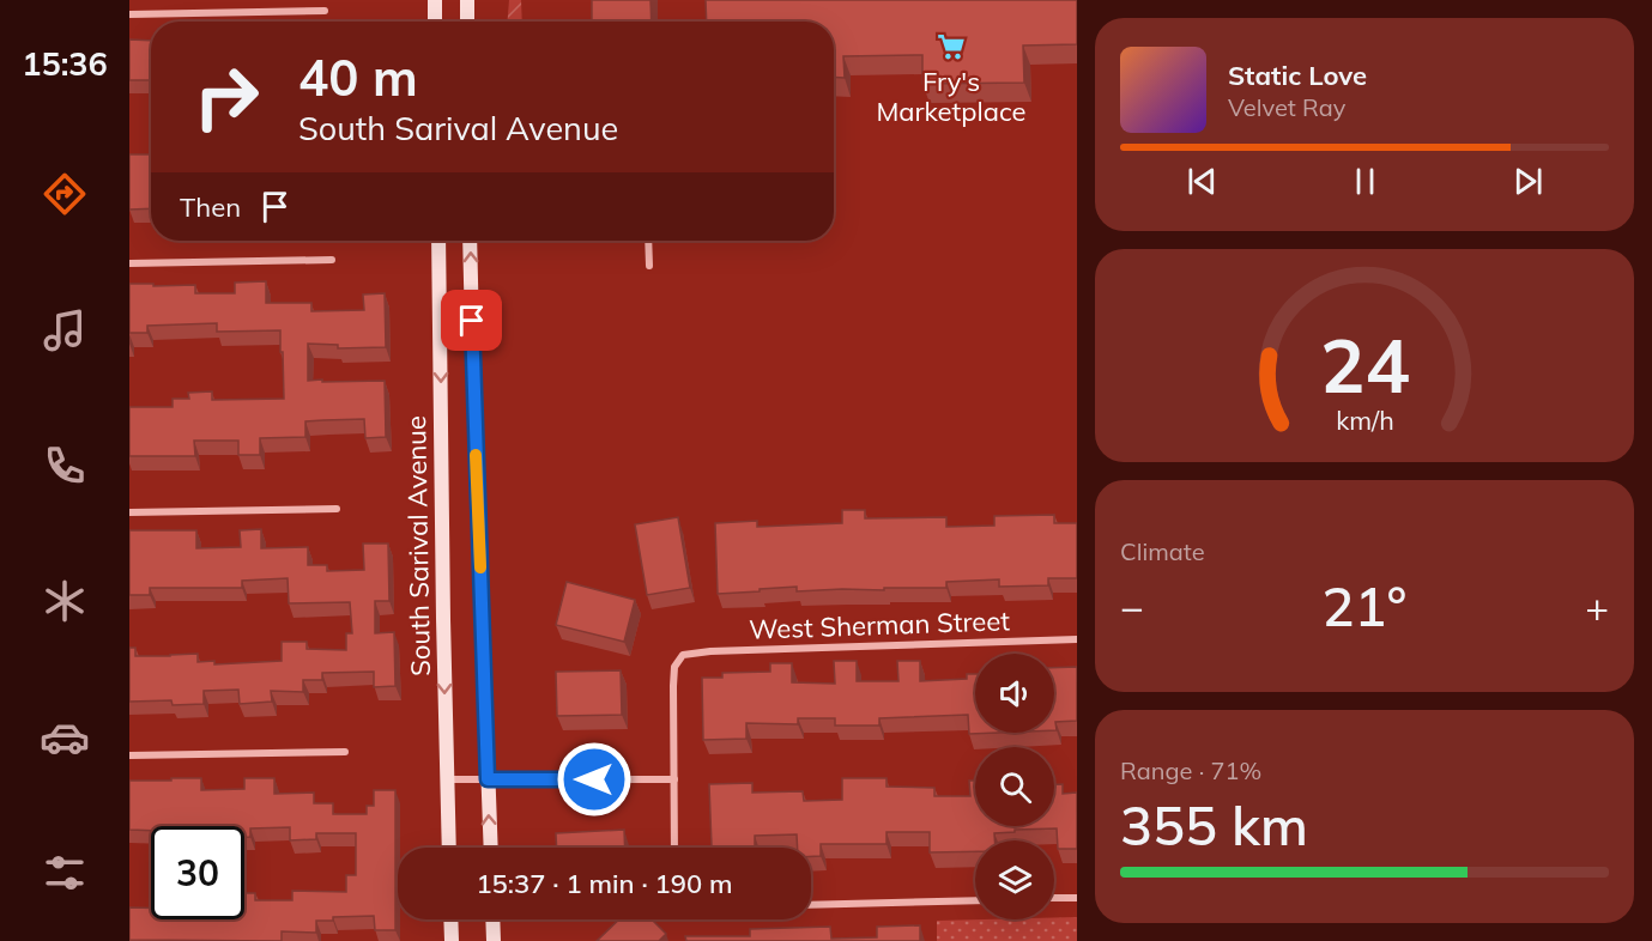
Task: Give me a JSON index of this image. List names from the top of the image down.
{
  "streets": {
    "main road": ["South Sarival Avenue"],
    "street": ["West Sherman Street"]
  },
  "places": {
    "supermarket": ["Fry's Marketplace"]
  },
  "page": {
    "tabs": "15:36",
    "turn": ["40 m", "South Sarival Avenue"],
    "song": ["Static Love", "Velvet Ray"],
    "then": "Then",
    "tile": [
      "Climate",
      ["Range · 71%", "355 km"]
    ],
    "heat": ["−", "21°", "+"],
    "limit": "30",
    "trip": "15:37 · 1 min · 190 m",
    "gauge": ["24", "km/h"]
  }
}
